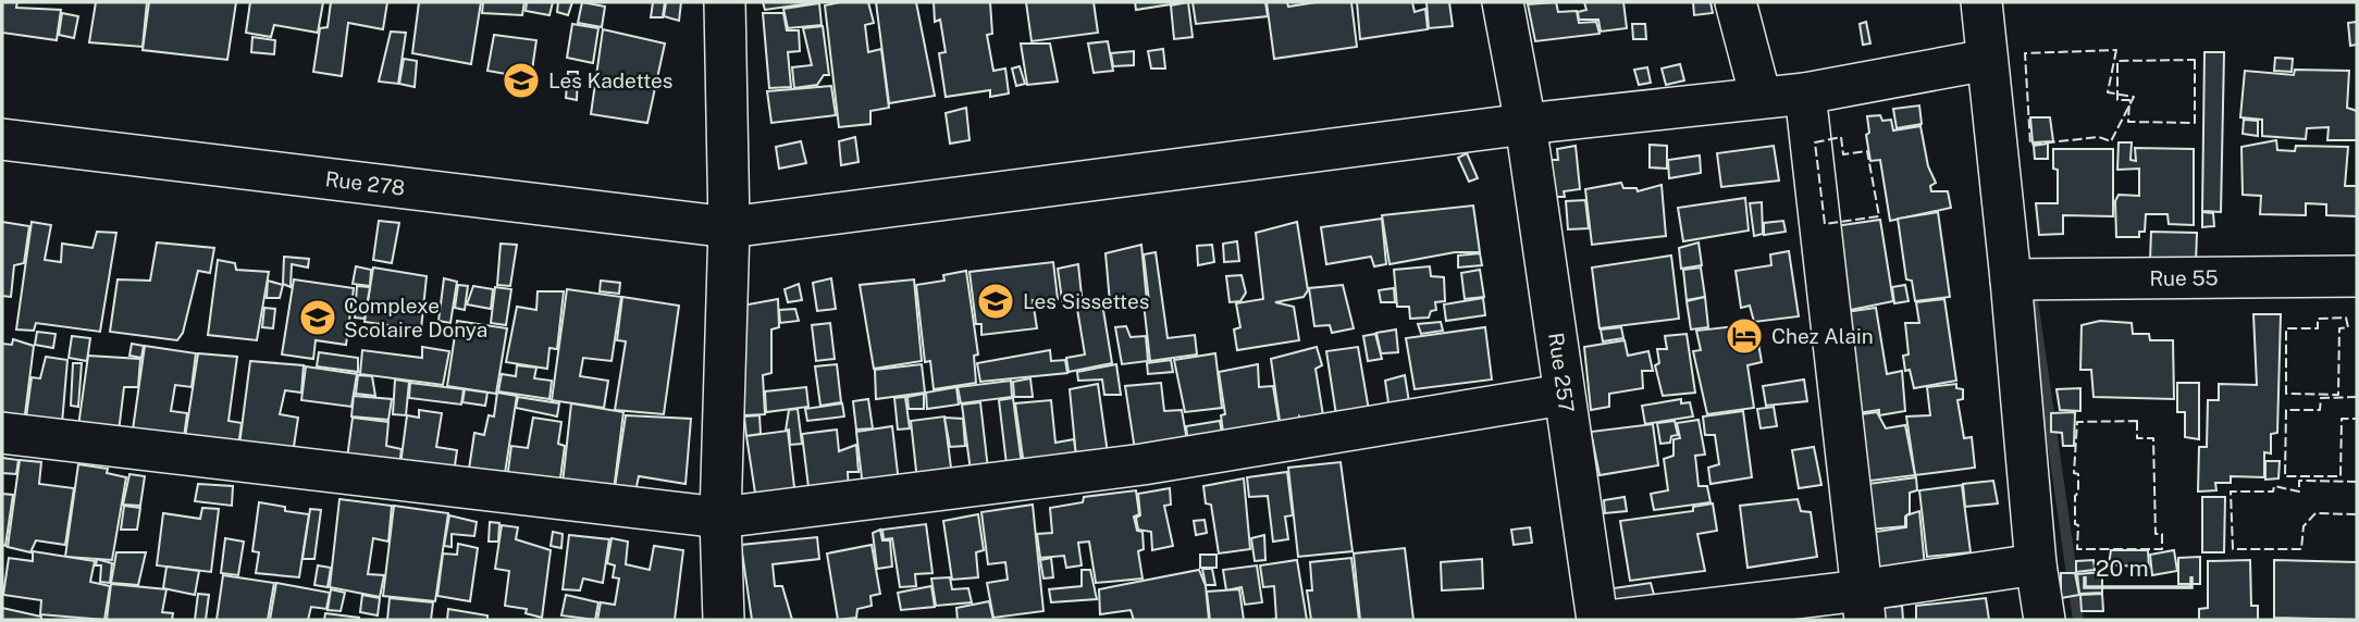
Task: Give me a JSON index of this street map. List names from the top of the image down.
{
  "streets": {
    "street": ["Rue 278", "Rue 55", "Rue 257"]
  },
  "crossings": [
    ["Rue 278", "Rue 257"]
  ],
  "places": {
    "school or university": ["Les Kadettes", "Les Sissettes", "Complexe Scolaire Donya"],
    "hotel": ["Chez Alain"]
  },
  "scale_bar": "20 m"
}
